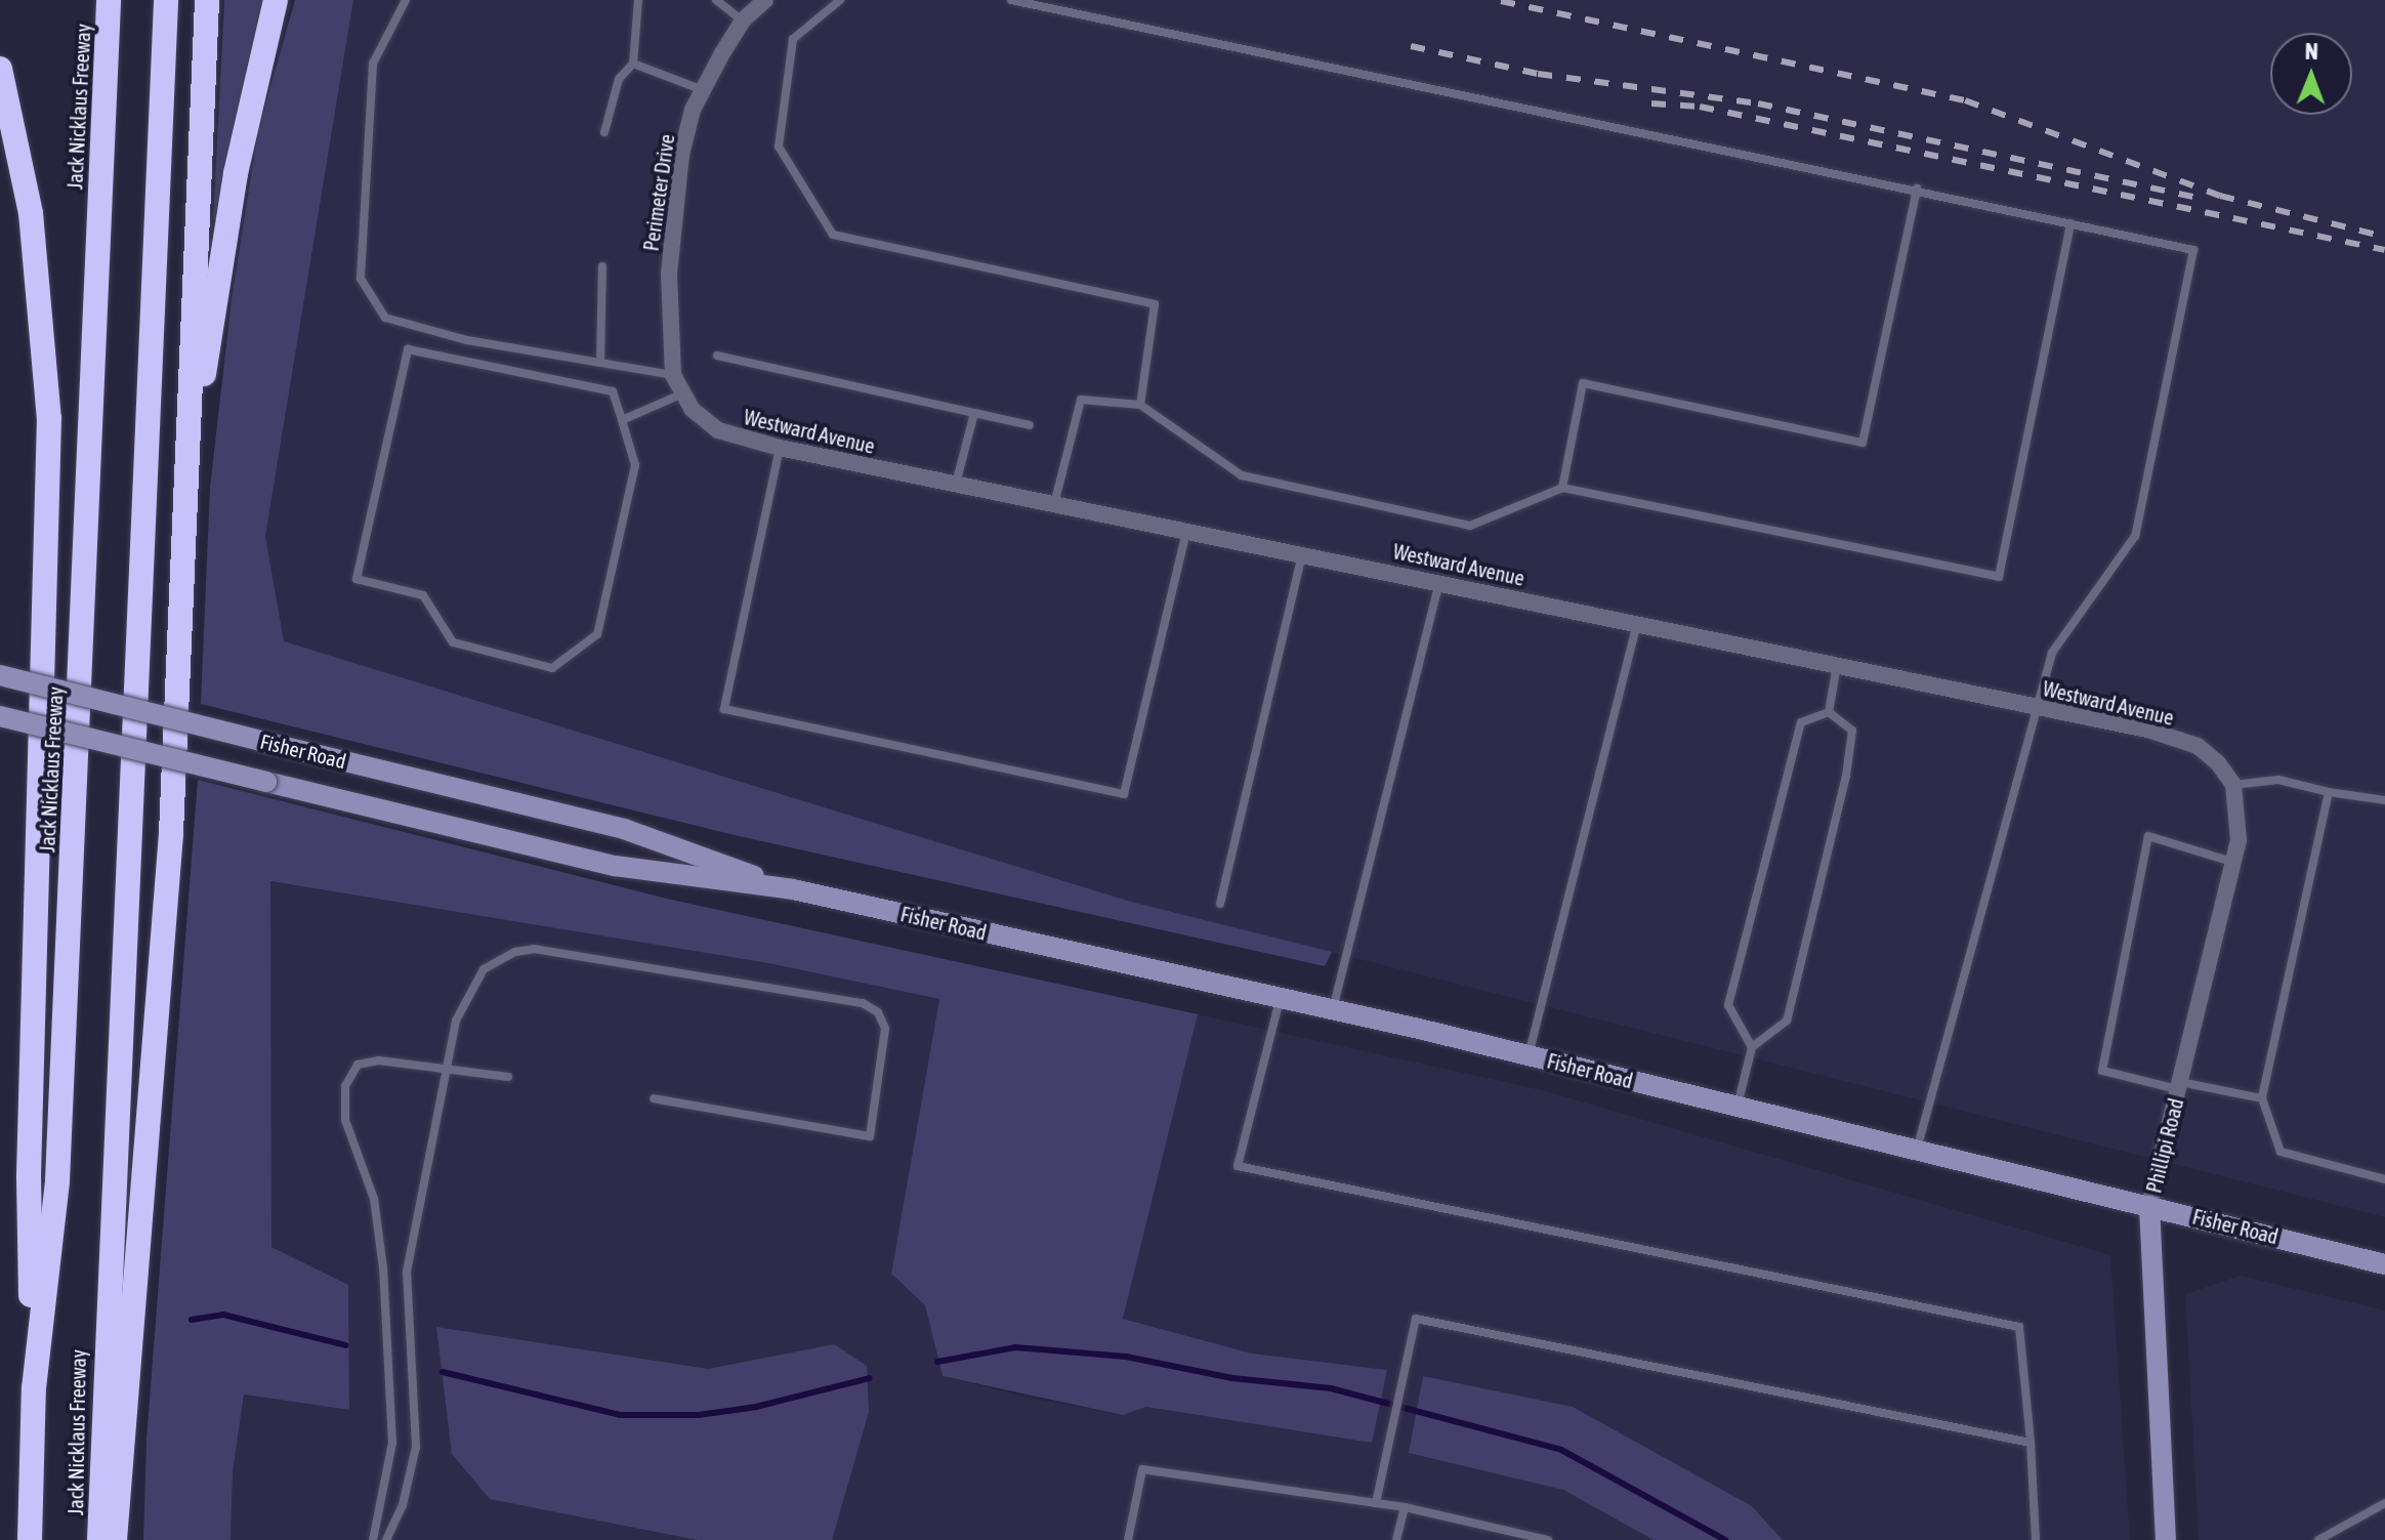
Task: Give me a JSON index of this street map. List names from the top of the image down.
{
  "streets": {
    "highway": ["Jack Nicklaus Freeway"],
    "main road": ["Fisher Road", "Phillipi Road"],
    "street": ["Perimeter Drive", "Westward Avenue"]
  },
  "crossings": [
    ["Perimeter Drive", "Westward Avenue"],
    ["Westward Avenue", "Phillipi Road"],
    ["Fisher Road", "Phillipi Road"]
  ],
  "north": "top"
}
